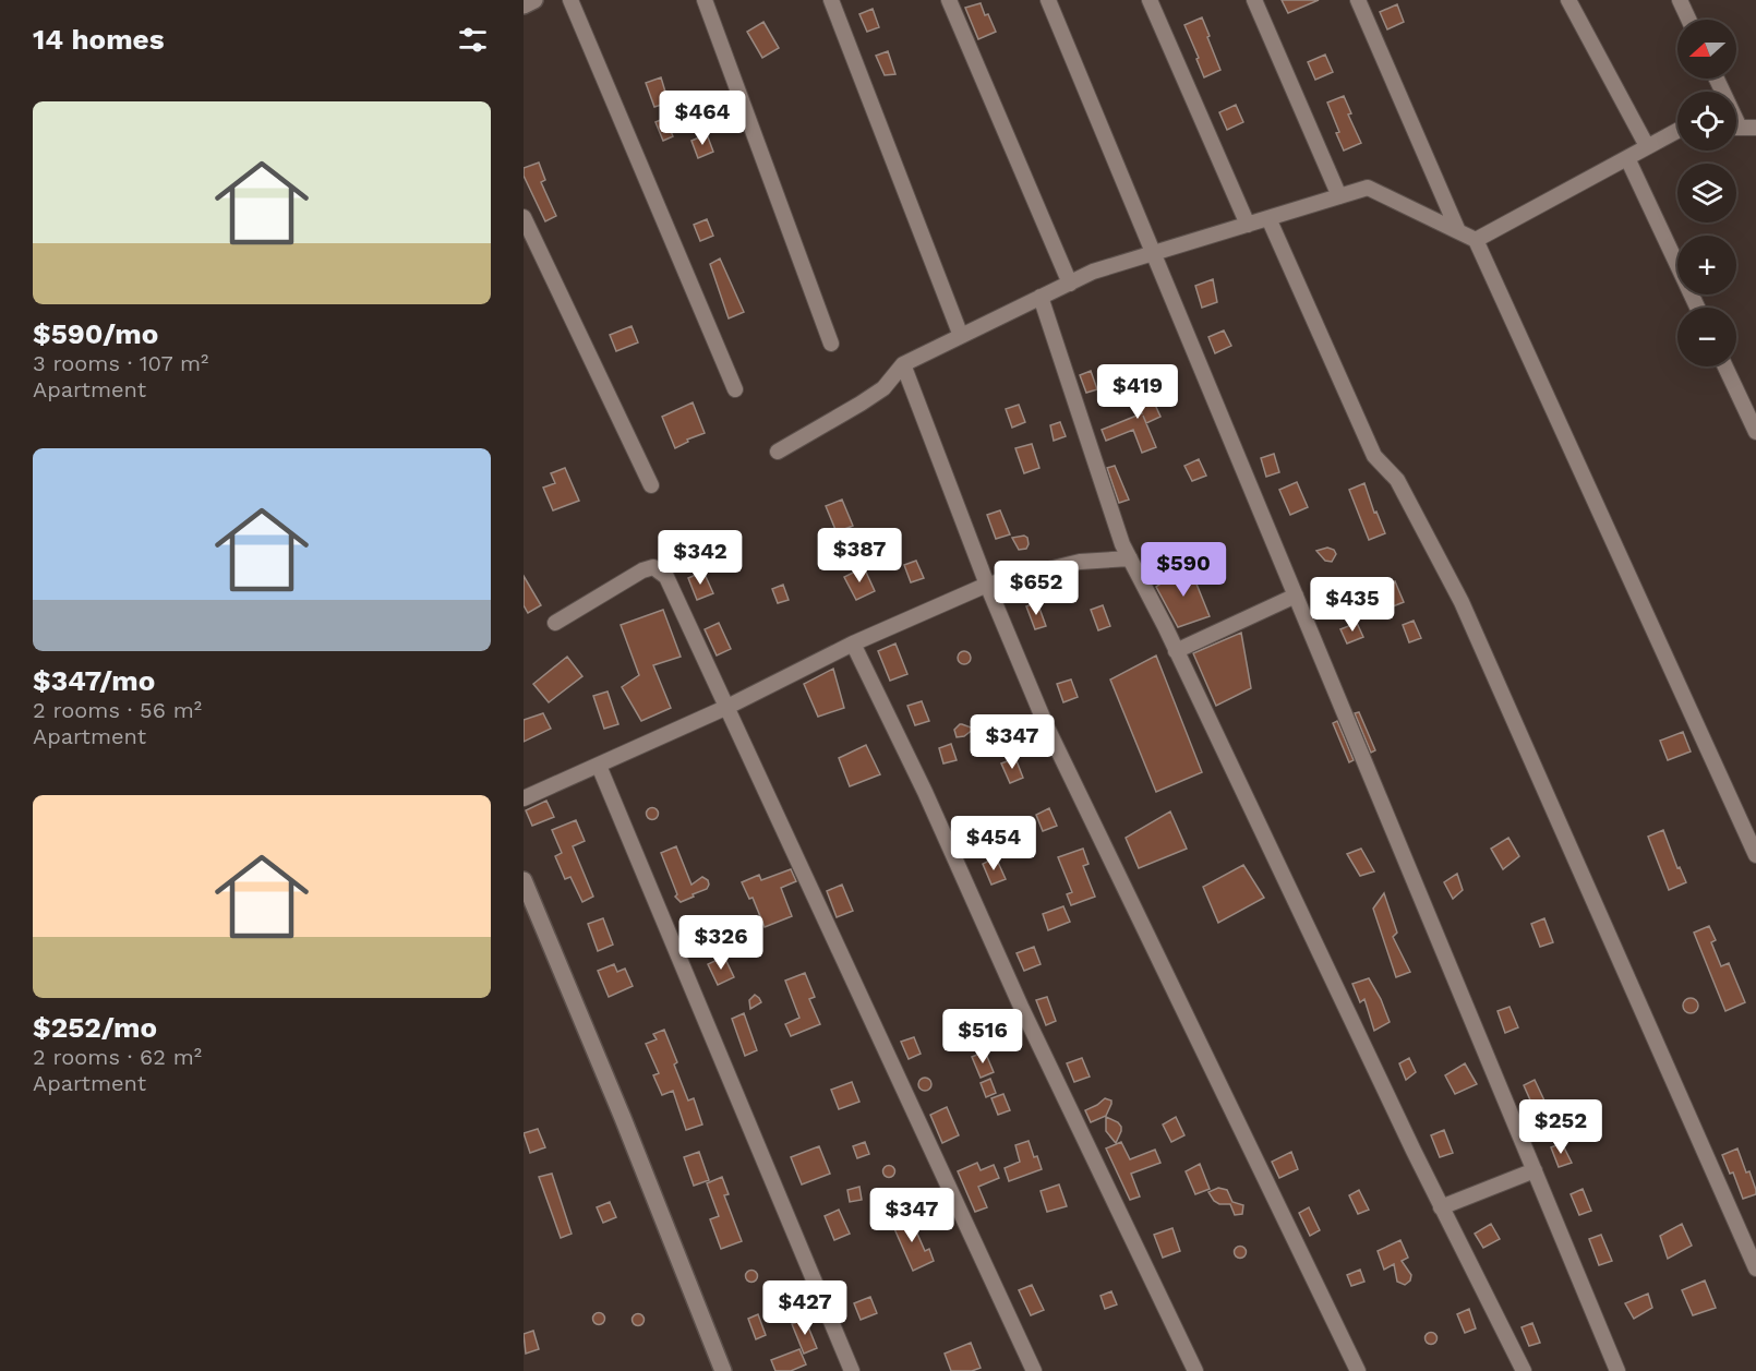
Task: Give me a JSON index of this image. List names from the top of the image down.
{
  "north": "left",
  "page": {
    "heading": "14 homes",
    "map_buttons": ["+", "−"],
    "list": [
      {
        "name": "$590/mo",
        "note": "3 rooms · 107 m² · Apartment"
      },
      {
        "name": "$347/mo",
        "note": "2 rooms · 56 m² · Apartment"
      },
      {
        "name": "$252/mo",
        "note": "2 rooms · 62 m² · Apartment"
      }
    ],
    "price": [
      "$464",
      "$419",
      "$387",
      "$342",
      "$590",
      "$652",
      "$435",
      "$347",
      "$454",
      "$326",
      "$516",
      "$252",
      "$347",
      "$427"
    ]
  }
}
